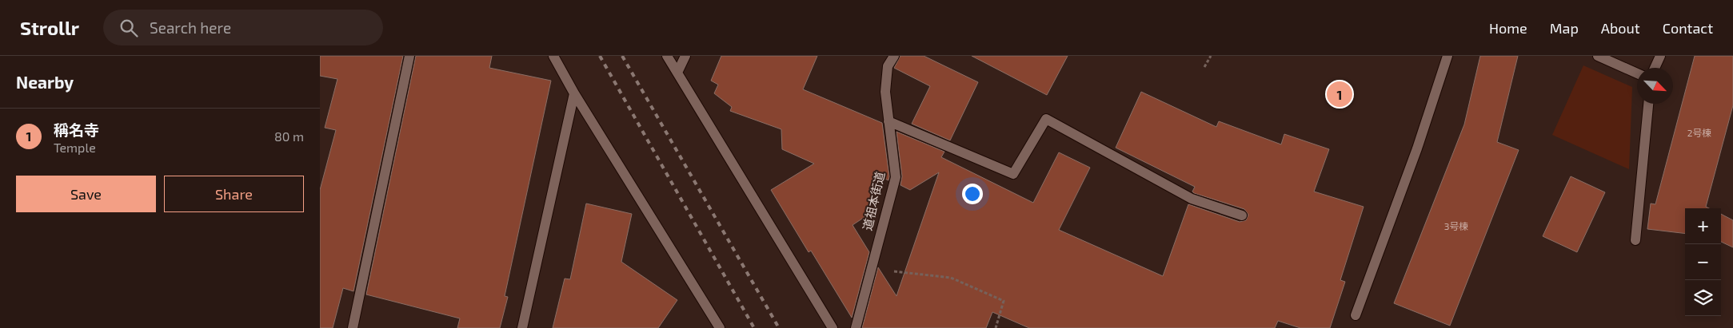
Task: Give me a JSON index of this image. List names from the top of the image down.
{
  "streets": {
    "street": ["道祖本街道"]
  },
  "house_numbers": ["2号棟", "3号棟"],
  "north": "bottom right",
  "page": {
    "header": "Strollr",
    "search": "Search here",
    "nav": [
      "Home",
      "Map",
      "About",
      "Contact"
    ],
    "heading": "Nearby",
    "pins": "1",
    "list": [
      {
        "mark": "1",
        "name": "稱名寺",
        "note": "Temple",
        "value": "80 m"
      }
    ],
    "buttons": ["Save", "Share"],
    "map_buttons": ["+", "−"]
  }
}
